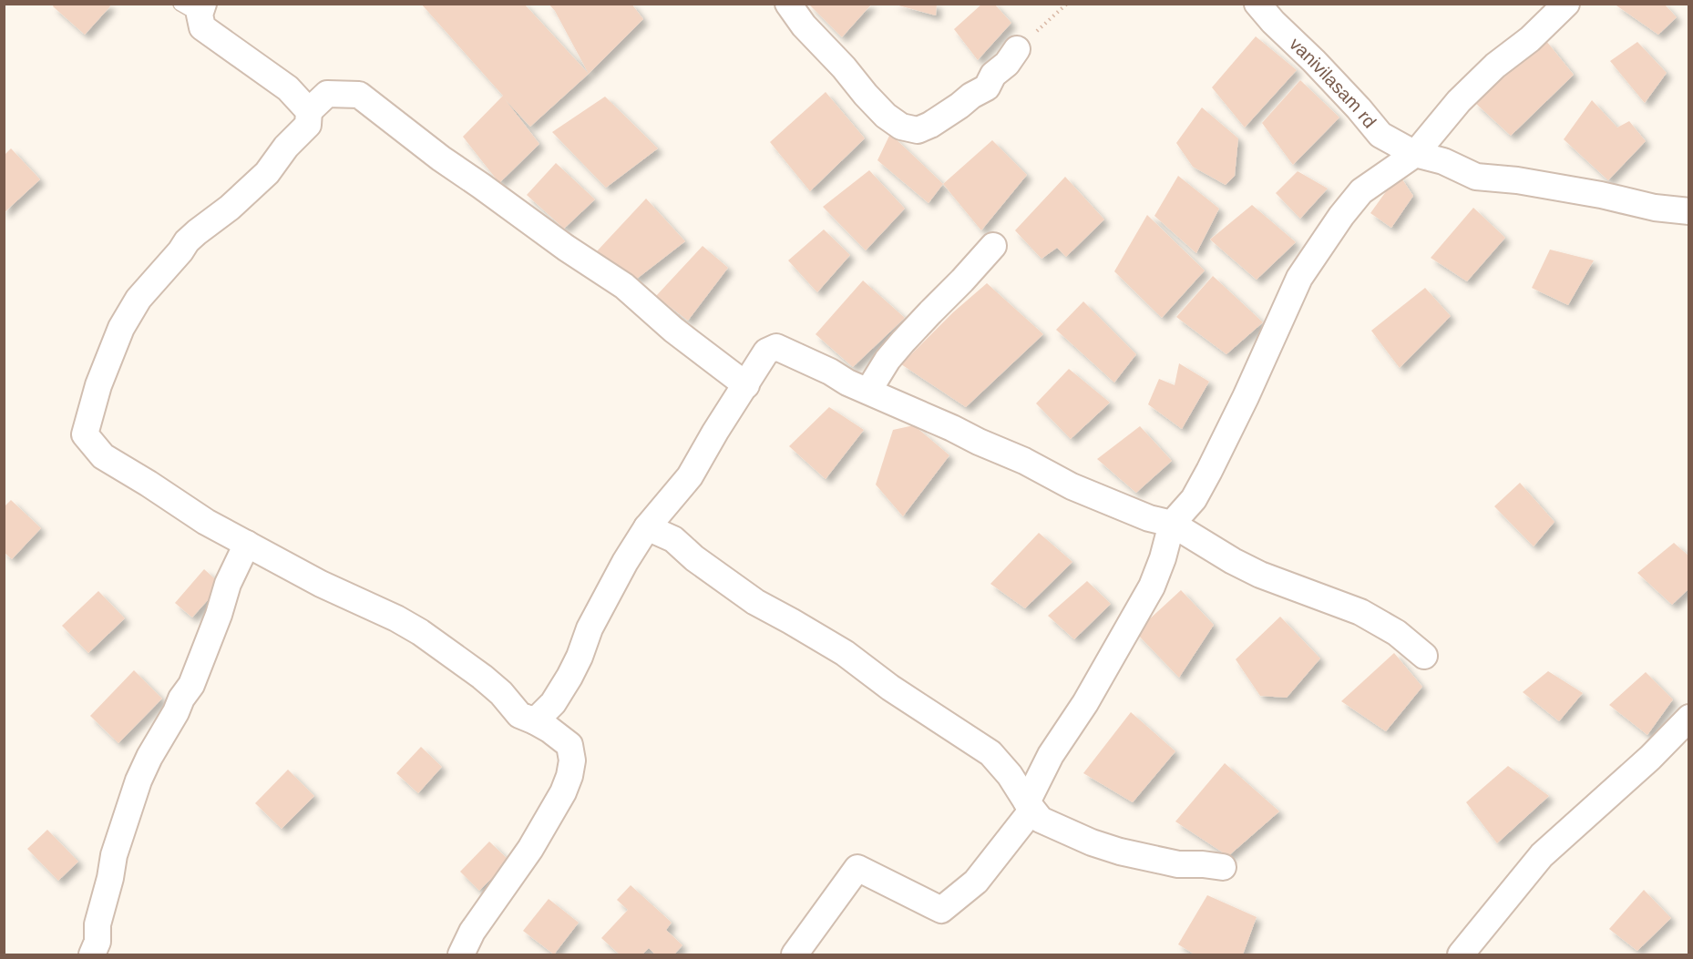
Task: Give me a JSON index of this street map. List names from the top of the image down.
{
  "streets": {
    "street": ["vanivilasam rd"]
  }
}
